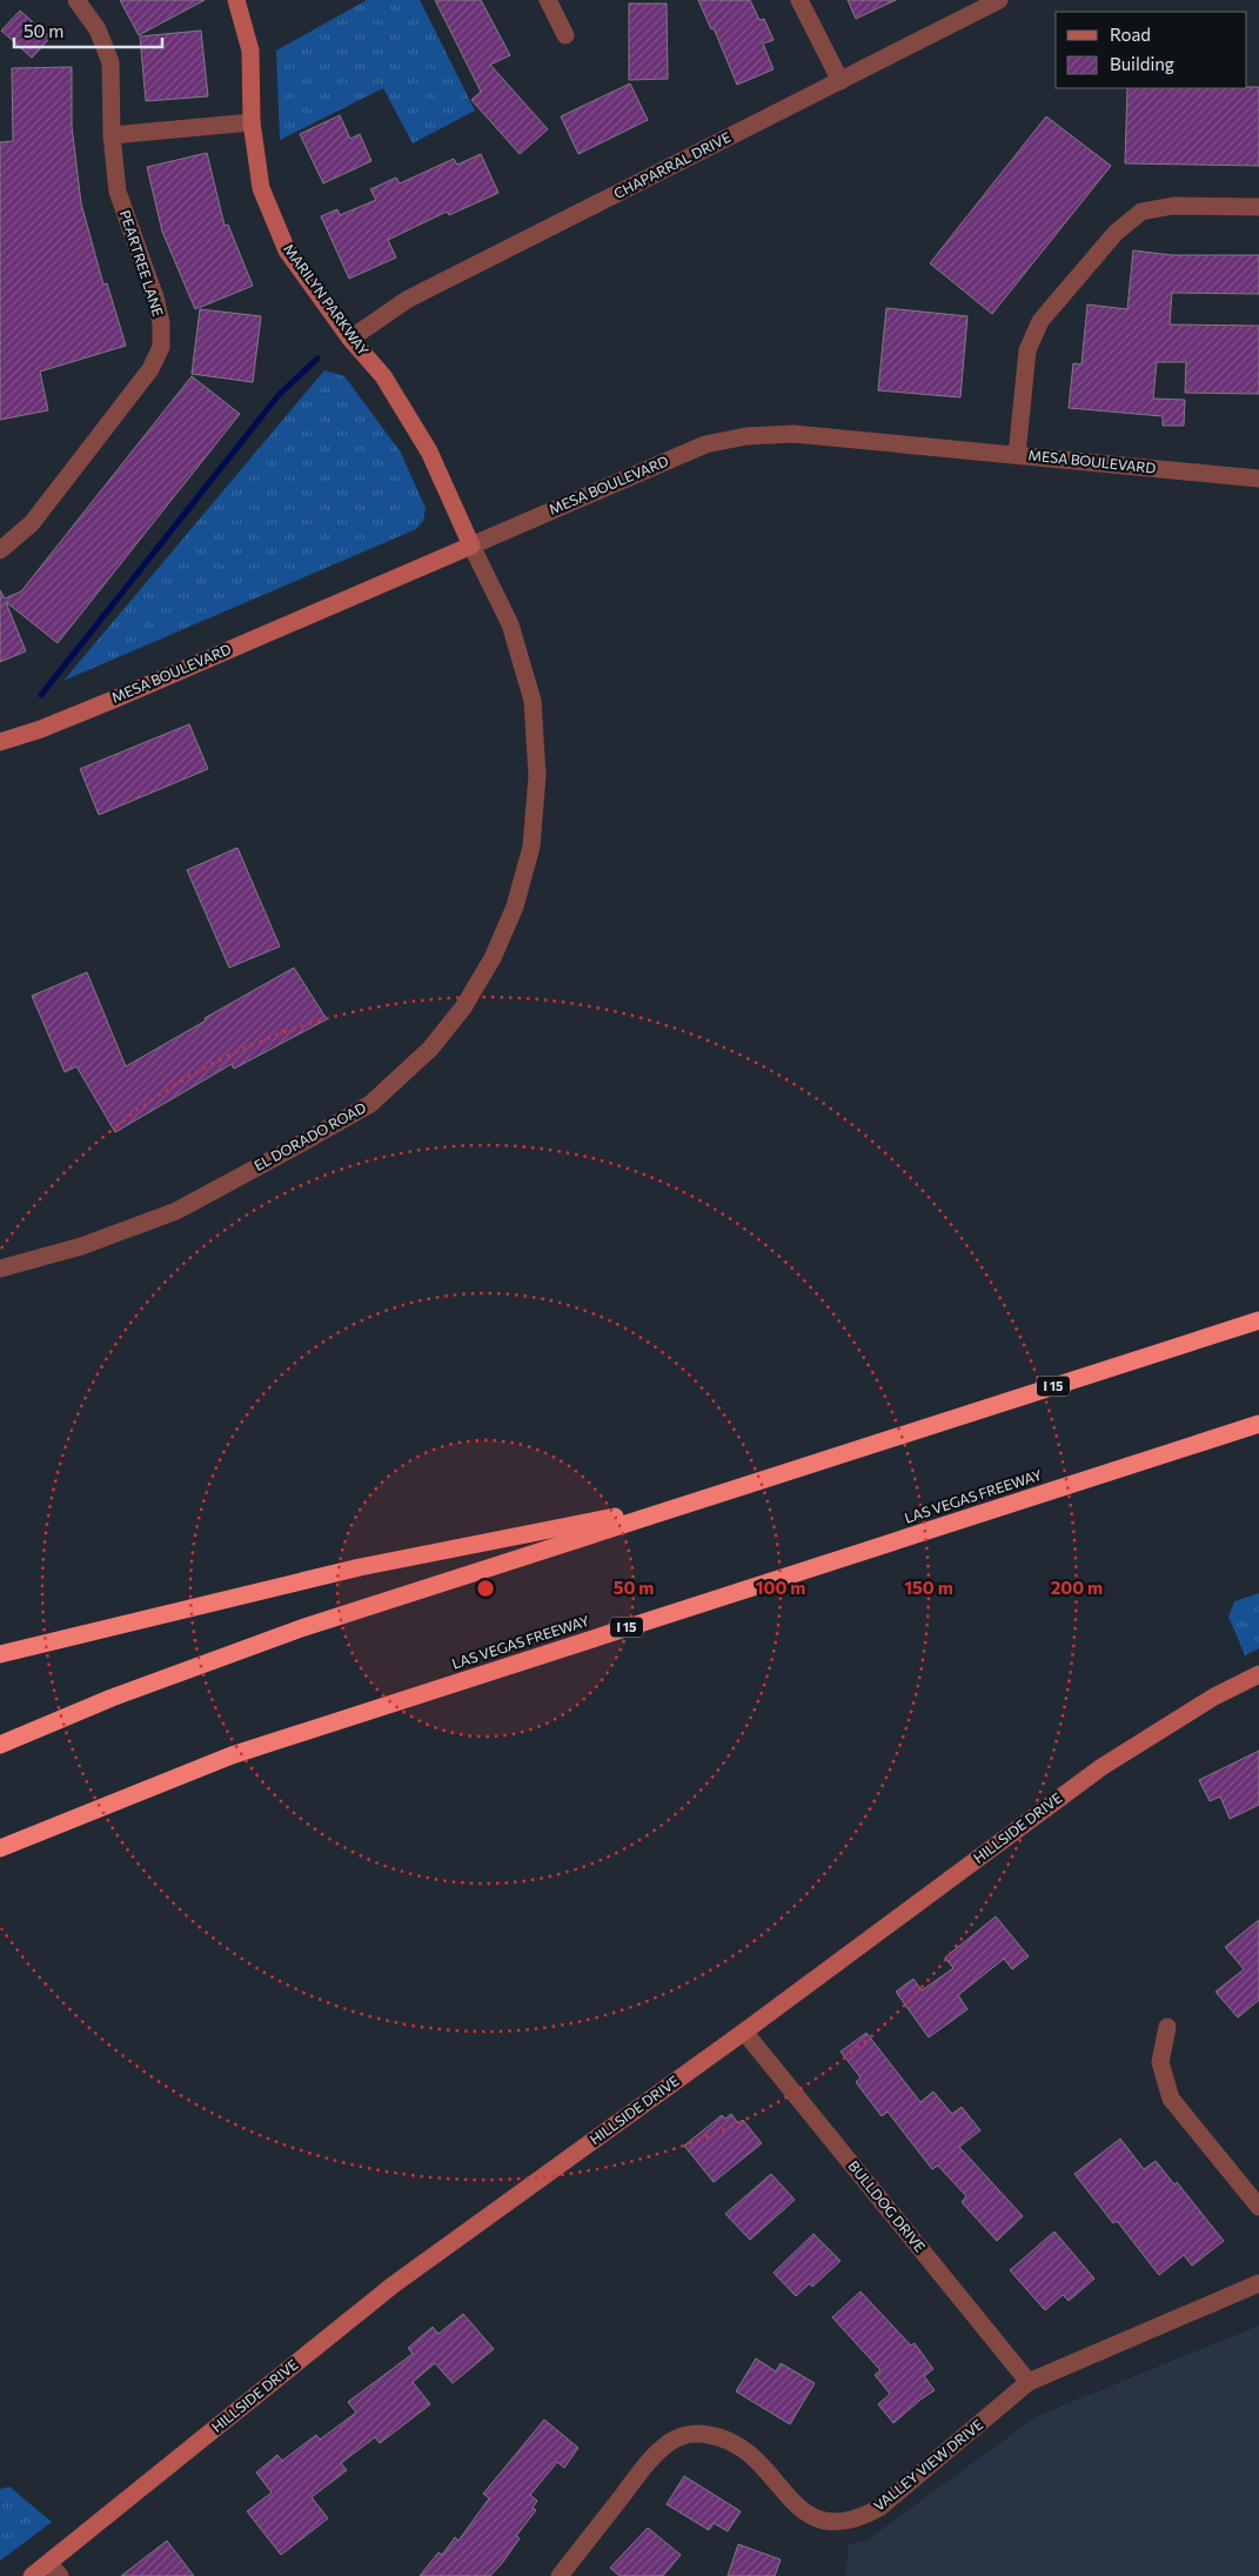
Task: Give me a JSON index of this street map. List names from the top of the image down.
{
  "streets": {
    "highway": ["I 15", "LAS VEGAS FREEWAY"],
    "main road": ["MARILYN PARKWAY", "MESA BOULEVARD", "HILLSIDE DRIVE"],
    "street": [
      "CHAPARRAL DRIVE",
      "PEARTREE LANE",
      "EL DORADO ROAD",
      "BULLDOG DRIVE",
      "VALLEY VIEW DRIVE"
    ]
  },
  "crossings": [
    ["CHAPARRAL DRIVE", "MARILYN PARKWAY"],
    ["MARILYN PARKWAY", "MESA BOULEVARD"],
    ["MARILYN PARKWAY", "EL DORADO ROAD"],
    ["MESA BOULEVARD", "EL DORADO ROAD"],
    ["HILLSIDE DRIVE", "BULLDOG DRIVE"],
    ["BULLDOG DRIVE", "VALLEY VIEW DRIVE"]
  ],
  "legend": ["Road", "Building"],
  "scale_bar": "50 m",
  "rings": [
    "50 m",
    "100 m",
    "150 m",
    "200 m"
  ]
}
